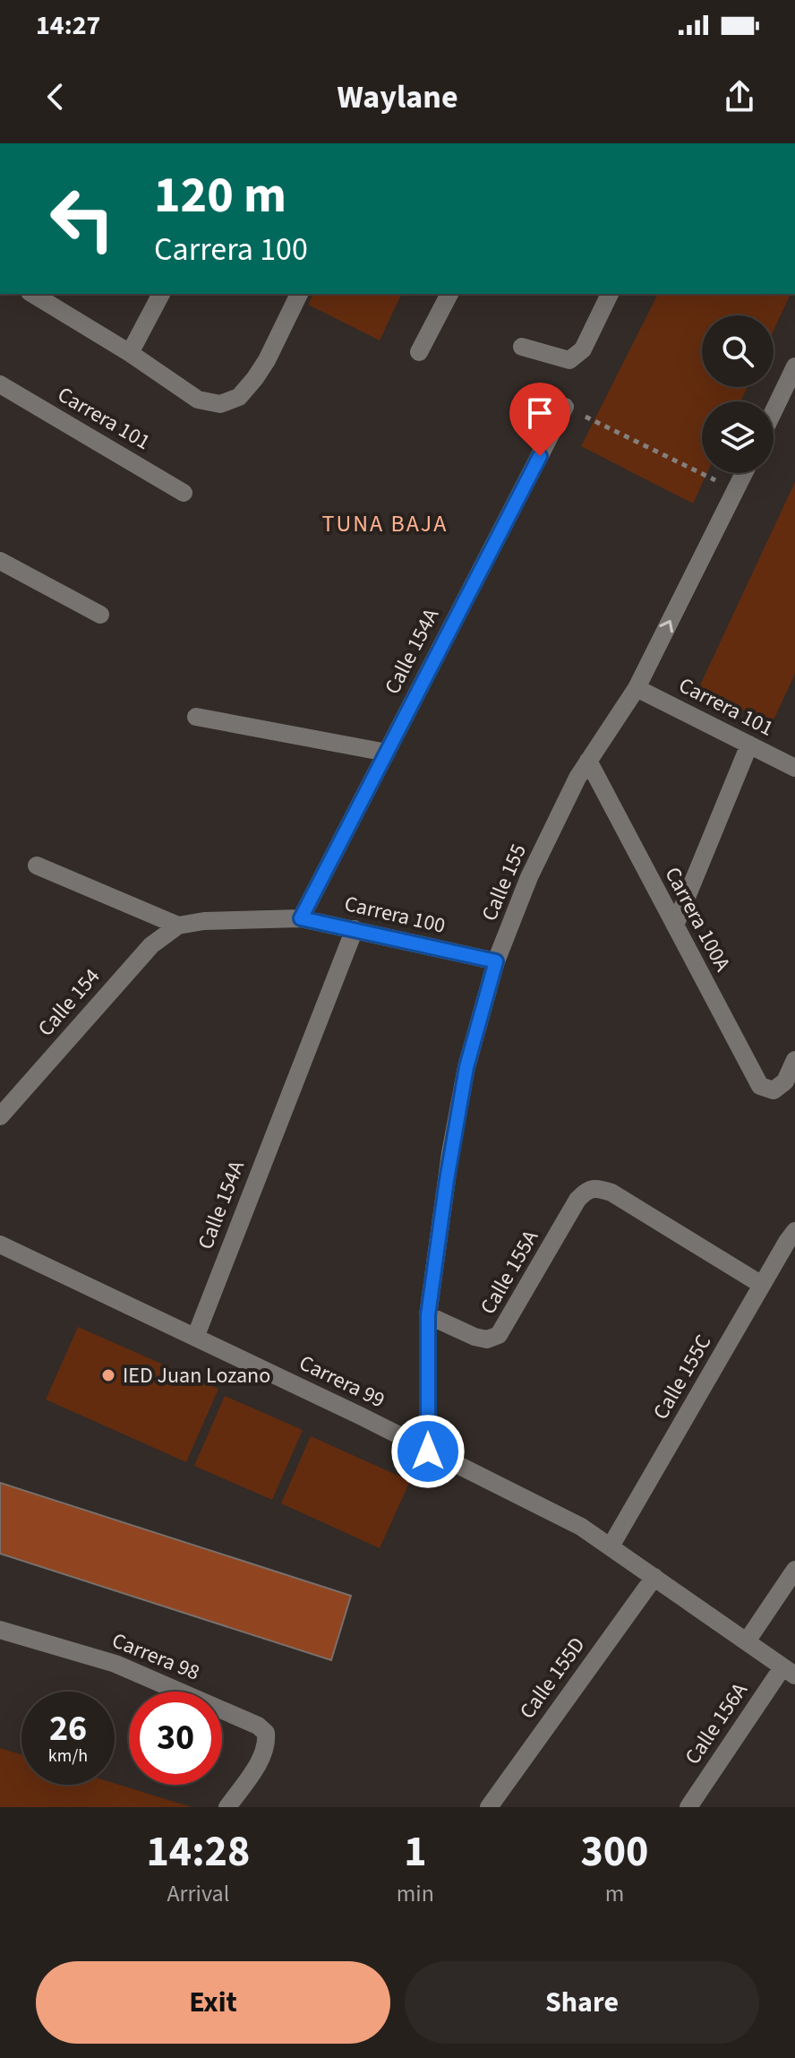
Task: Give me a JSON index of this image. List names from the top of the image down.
{
  "streets": {
    "street": [
      "Carrera 101",
      "Calle 154A",
      "Calle 155",
      "Carrera 100",
      "Carrera 100A",
      "Calle 154",
      "Calle 155A",
      "Calle 155C",
      "Carrera 99",
      "Carrera 98",
      "Calle 155D",
      "Calle 156A"
    ]
  },
  "crossings": [
    ["Carrera 101", "Calle 155"],
    ["Calle 154A", "Carrera 100"],
    ["Calle 154A", "Carrera 99"],
    ["Calle 155", "Carrera 100"],
    ["Calle 155", "Carrera 100A"],
    ["Calle 155", "Calle 155A"],
    ["Calle 155", "Carrera 99"],
    ["Carrera 100", "Calle 154"],
    ["Calle 155A", "Calle 155C"],
    ["Calle 155C", "Carrera 99"],
    ["Carrera 99", "Calle 155D"],
    ["Carrera 99", "Calle 156A"]
  ],
  "districts": ["TUNA BAJA"],
  "places": ["IED Juan Lozano"],
  "page": {
    "status": "14:27",
    "header": "Waylane",
    "turn": ["120 m", "Carrera 100"],
    "speed": "26 km/h",
    "limit": "30",
    "eta": [
      "14:28",
      "Arrival",
      "1",
      "min",
      "300",
      "m"
    ],
    "buttons": ["Exit", "Share"]
  }
}
